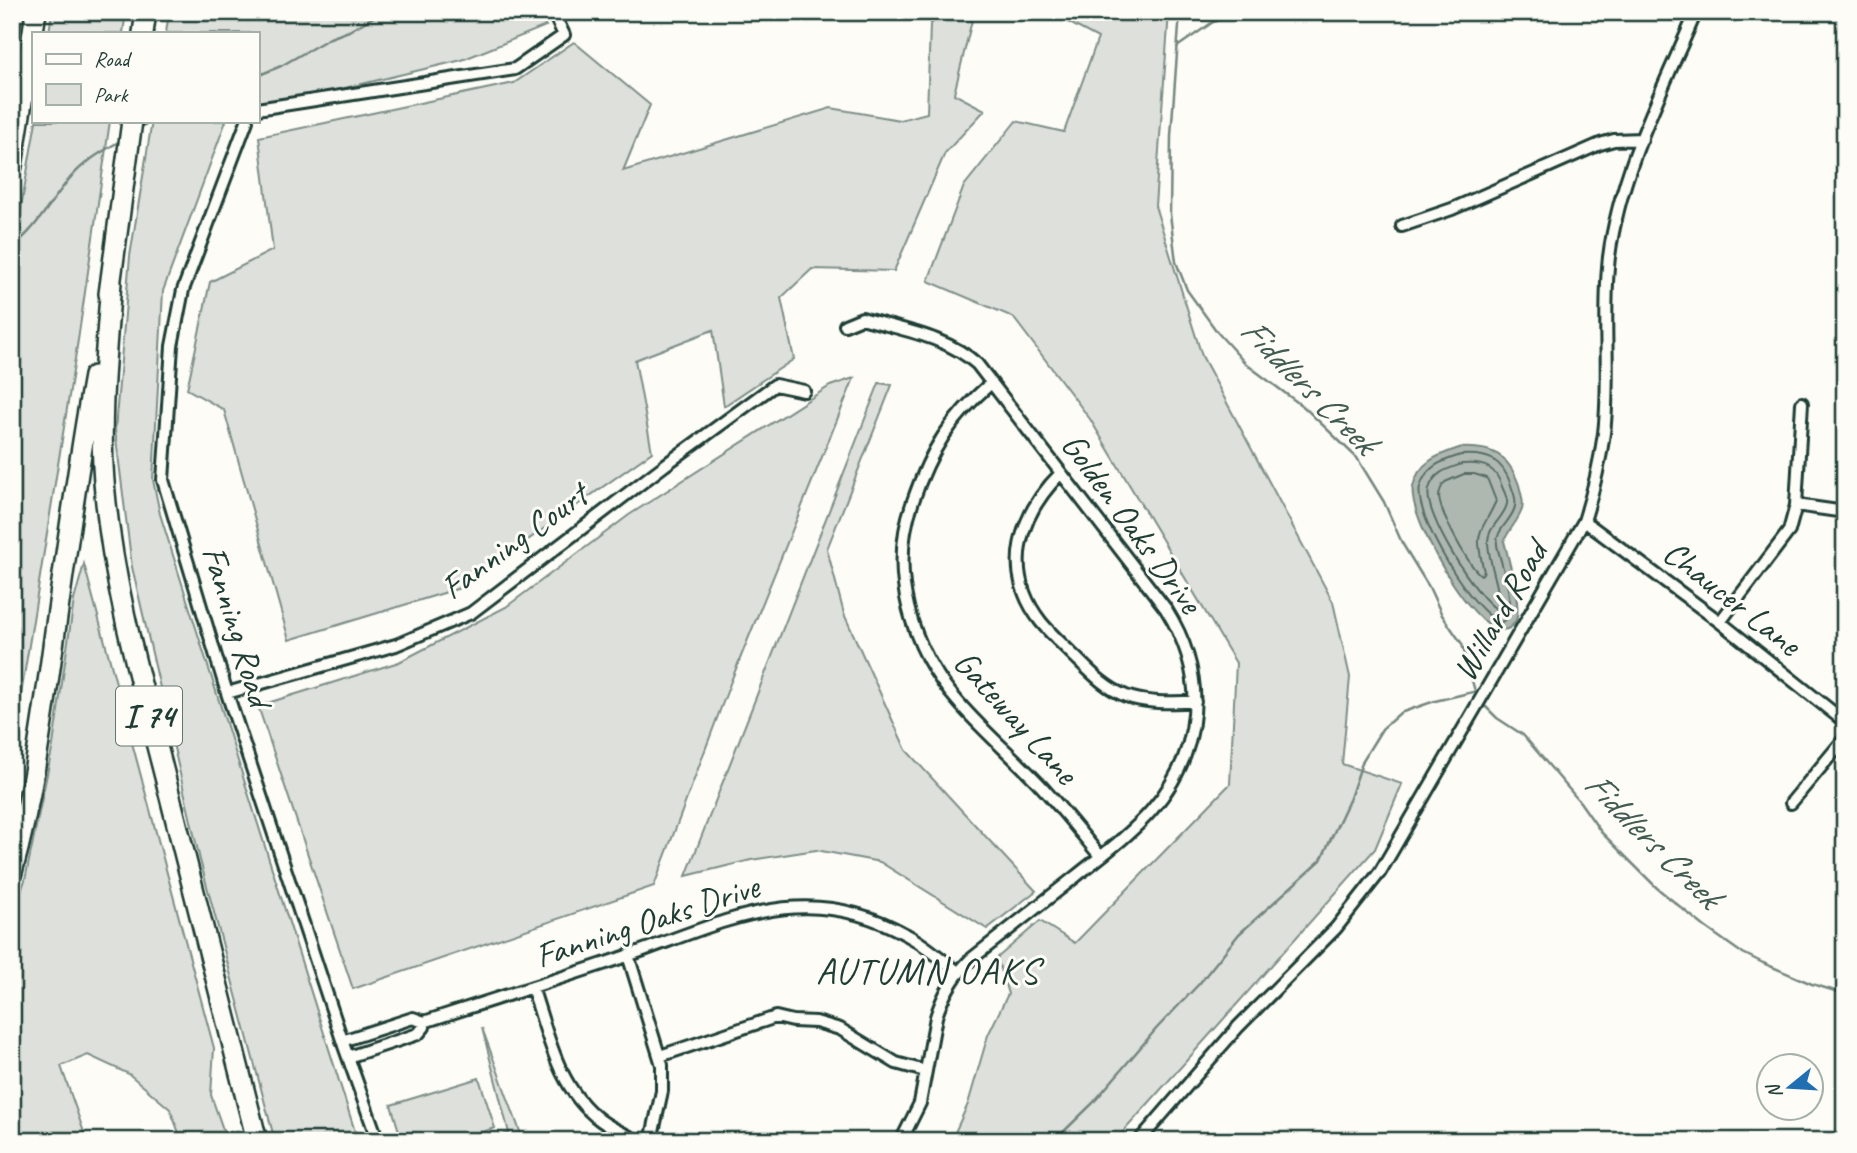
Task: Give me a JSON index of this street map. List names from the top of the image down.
{
  "streets": {
    "highway": ["I 74"],
    "street": [
      "Golden Oaks Drive",
      "Fanning Court",
      "Chaucer Lane",
      "Willard Road",
      "Fanning Road",
      "Gateway Lane",
      "Fanning Oaks Drive"
    ]
  },
  "crossings": [
    ["Golden Oaks Drive", "Gateway Lane"],
    ["Golden Oaks Drive", "Fanning Oaks Drive"],
    ["Fanning Court", "Fanning Road"],
    ["Chaucer Lane", "Willard Road"],
    ["Fanning Road", "Fanning Oaks Drive"]
  ],
  "districts": ["AUTUMN OAKS"],
  "water": ["Fiddlers Creek"],
  "legend": ["Road", "Park"],
  "north": "left"
}
